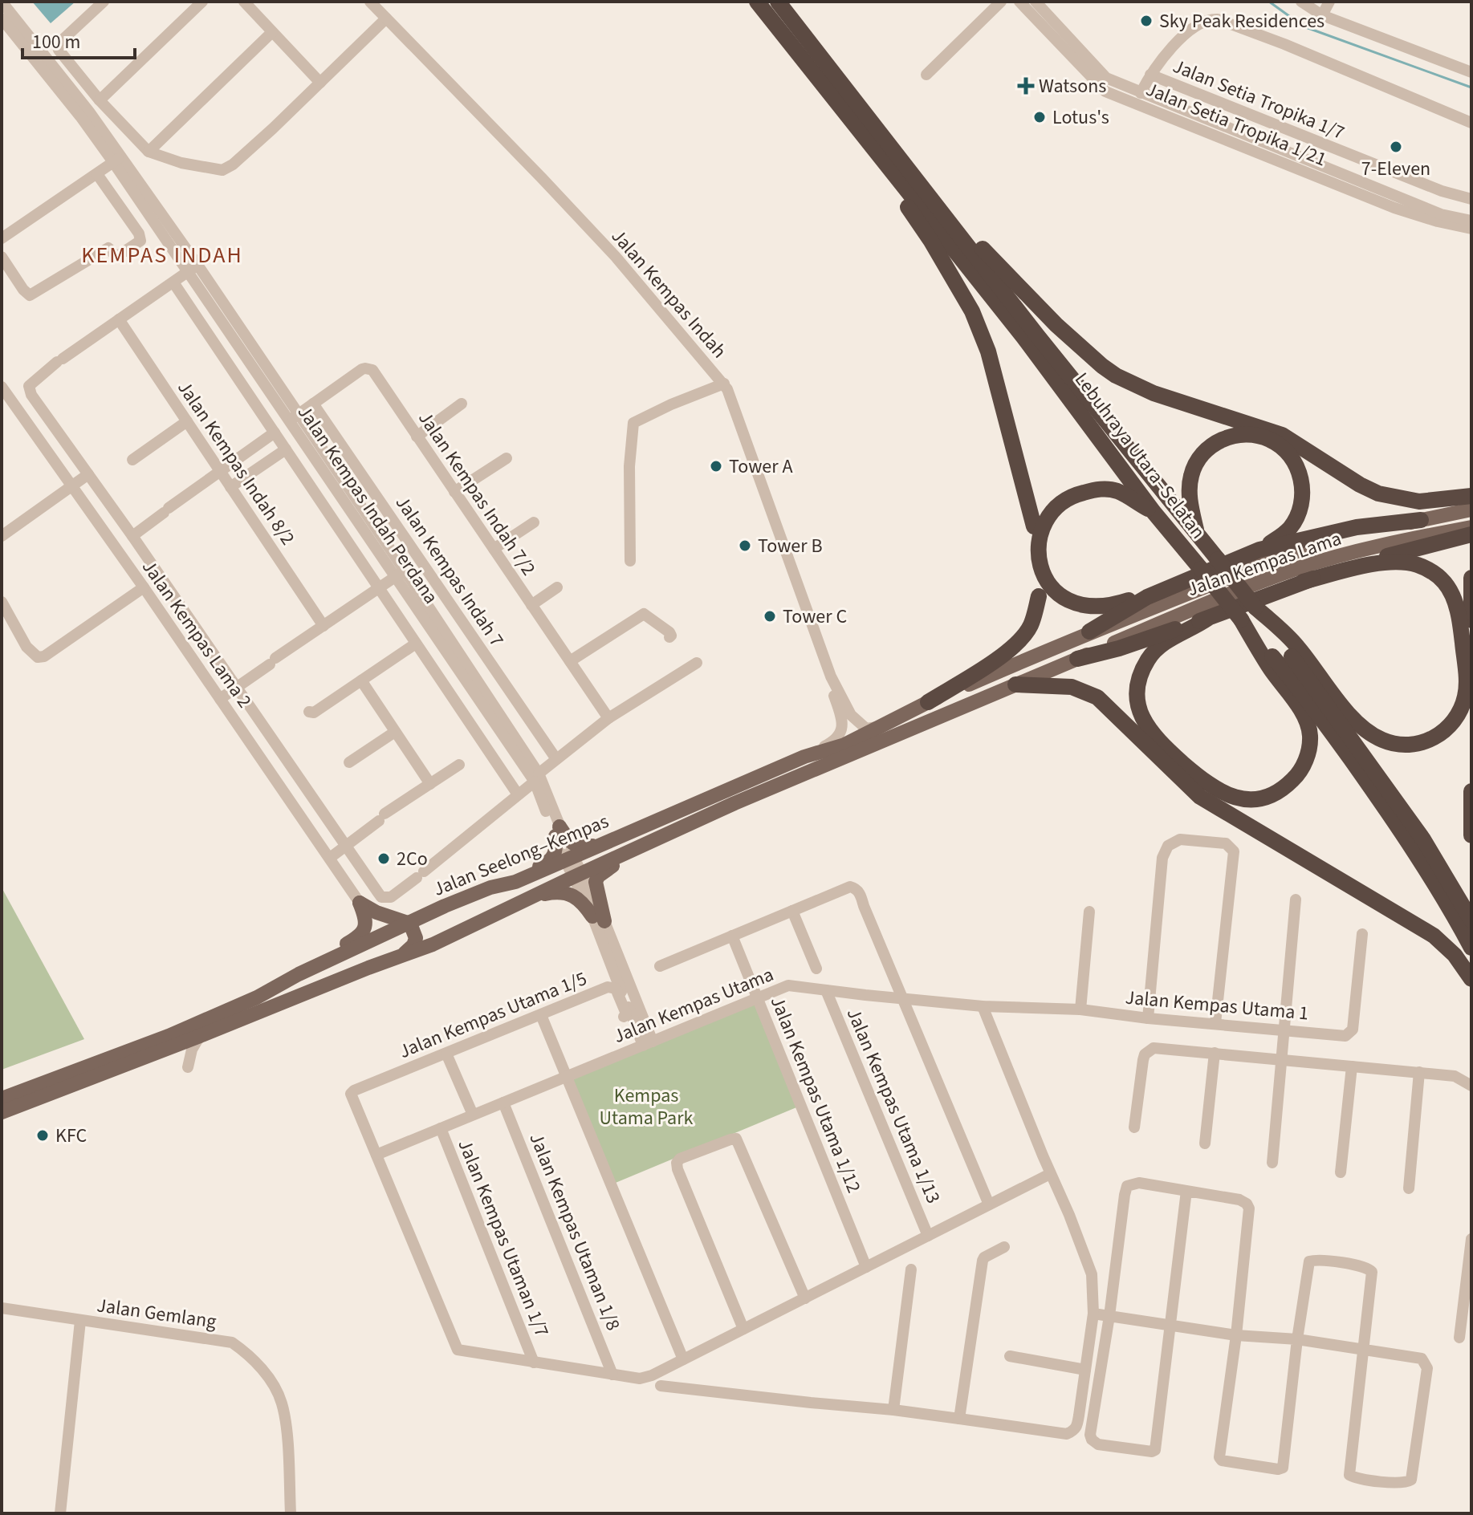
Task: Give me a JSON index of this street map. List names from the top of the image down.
{
  "streets": {
    "highway": ["Lebuhraya Utara–Selatan"],
    "main road": ["Jalan Kempas Lama", "Jalan Seelong–Kempas"],
    "street": [
      "Jalan Setia Tropika 1/7",
      "Jalan Setia Tropika 1/21",
      "Jalan Kempas Indah",
      "Jalan Kempas Indah 8/2",
      "Jalan Kempas Indah 7/2",
      "Jalan Kempas Indah Perdana",
      "Jalan Kempas Indah 7",
      "Jalan Kempas Lama 2",
      "Jalan Kempas Utama",
      "Jalan Kempas Utama 1",
      "Jalan Kempas Utama 1/5",
      "Jalan Kempas Utama 1/12",
      "Jalan Kempas Utama 1/13",
      "Jalan Kempas Utaman 1/8",
      "Jalan Kempas Utaman 1/7",
      "Jalan Gemlang"
    ]
  },
  "crossings": [
    ["Jalan Setia Tropika 1/7", "Jalan Setia Tropika 1/21"],
    ["Jalan Kempas Indah 7/2", "Jalan Kempas Indah Perdana"],
    ["Jalan Kempas Indah 7/2", "Jalan Kempas Indah 7"],
    ["Jalan Kempas Indah Perdana", "Jalan Seelong–Kempas"],
    ["Jalan Kempas Lama", "Jalan Seelong–Kempas"],
    ["Jalan Kempas Utama", "Jalan Kempas Utama 1"],
    ["Jalan Kempas Utama", "Jalan Kempas Utama 1/5"],
    ["Jalan Kempas Utama", "Jalan Kempas Utama 1/12"],
    ["Jalan Kempas Utama", "Jalan Kempas Utama 1/13"],
    ["Jalan Kempas Utama", "Jalan Kempas Utaman 1/8"],
    ["Jalan Kempas Utama", "Jalan Kempas Utaman 1/7"]
  ],
  "districts": ["KEMPAS INDAH"],
  "parks": ["Kempas Utama Park"],
  "places": {
    "other": [
      "Sky Peak Residences",
      "Lotus's",
      "7-Eleven",
      "Tower A",
      "Tower B",
      "Tower C",
      "2Co",
      "KFC"
    ],
    "health": ["Watsons"]
  },
  "scale_bar": "100 m"
}
